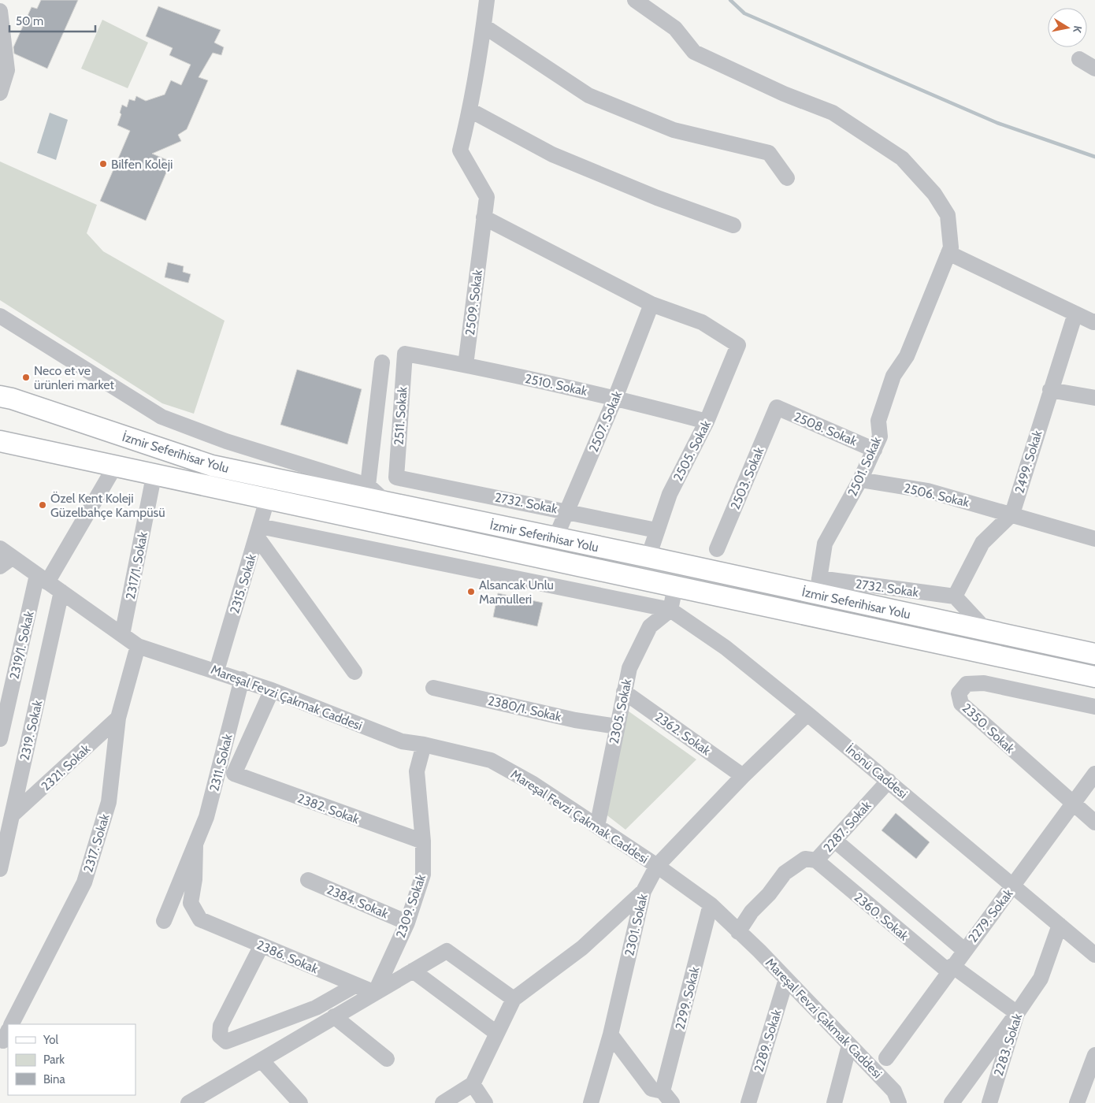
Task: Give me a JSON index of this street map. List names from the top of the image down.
{
  "streets": {
    "main road": ["İzmir Seferihisar Yolu"],
    "street": [
      "2509. Sokak",
      "2510. Sokak",
      "2511. Sokak",
      "2507. Sokak",
      "2508. Sokak",
      "2505. Sokak",
      "2499. Sokak",
      "2501. Sokak",
      "2503. Sokak",
      "2506. Sokak",
      "2732. Sokak",
      "2317/1. Sokak",
      "2315. Sokak",
      "2319/1. Sokak",
      "Mareşal Fevzi Çakmak Caddesi",
      "2380/1. Sokak",
      "2305. Sokak",
      "2350. Sokak",
      "2319. Sokak",
      "2362. Sokak",
      "2311. Sokak",
      "2321. Sokak",
      "İnönü Caddesi",
      "2382. Sokak",
      "2287. Sokak",
      "2317. Sokak",
      "2384. Sokak",
      "2309. Sokak",
      "2279. Sokak",
      "2360. Sokak",
      "2301. Sokak",
      "2386. Sokak",
      "2299. Sokak",
      "2289. Sokak",
      "2283. Sokak"
    ]
  },
  "crossings": [
    ["2509. Sokak", "2510. Sokak"],
    ["2510. Sokak", "2511. Sokak"],
    ["2510. Sokak", "2507. Sokak"],
    ["2510. Sokak", "2505. Sokak"],
    ["2511. Sokak", "2732. Sokak"],
    ["2507. Sokak", "2505. Sokak"],
    ["2507. Sokak", "İzmir Seferihisar Yolu"],
    ["2507. Sokak", "2732. Sokak"],
    ["2508. Sokak", "2501. Sokak"],
    ["2508. Sokak", "2503. Sokak"],
    ["2505. Sokak", "İzmir Seferihisar Yolu"],
    ["2505. Sokak", "2732. Sokak"],
    ["İzmir Seferihisar Yolu", "2501. Sokak"],
    ["İzmir Seferihisar Yolu", "2732. Sokak"],
    ["İzmir Seferihisar Yolu", "2317/1. Sokak"],
    ["İzmir Seferihisar Yolu", "2315. Sokak"],
    ["İzmir Seferihisar Yolu", "2319/1. Sokak"],
    ["2499. Sokak", "2506. Sokak"],
    ["2499. Sokak", "2732. Sokak"],
    ["2501. Sokak", "2506. Sokak"],
    ["2501. Sokak", "2732. Sokak"],
    ["2317/1. Sokak", "Mareşal Fevzi Çakmak Caddesi"],
    ["2315. Sokak", "Mareşal Fevzi Çakmak Caddesi"],
    ["2319/1. Sokak", "Mareşal Fevzi Çakmak Caddesi"],
    ["Mareşal Fevzi Çakmak Caddesi", "2305. Sokak"],
    ["Mareşal Fevzi Çakmak Caddesi", "2319. Sokak"],
    ["Mareşal Fevzi Çakmak Caddesi", "2311. Sokak"],
    ["Mareşal Fevzi Çakmak Caddesi", "2287. Sokak"],
    ["Mareşal Fevzi Çakmak Caddesi", "2317. Sokak"],
    ["Mareşal Fevzi Çakmak Caddesi", "2309. Sokak"],
    ["Mareşal Fevzi Çakmak Caddesi", "2301. Sokak"],
    ["Mareşal Fevzi Çakmak Caddesi", "2299. Sokak"],
    ["Mareşal Fevzi Çakmak Caddesi", "2289. Sokak"],
    ["2380/1. Sokak", "2305. Sokak"],
    ["2305. Sokak", "2362. Sokak"],
    ["2305. Sokak", "İnönü Caddesi"],
    ["2350. Sokak", "2279. Sokak"],
    ["2319. Sokak", "2321. Sokak"],
    ["2362. Sokak", "2301. Sokak"],
    ["2311. Sokak", "2382. Sokak"],
    ["2311. Sokak", "2386. Sokak"],
    ["2321. Sokak", "2317. Sokak"],
    ["İnönü Caddesi", "2287. Sokak"],
    ["İnönü Caddesi", "2279. Sokak"],
    ["İnönü Caddesi", "2301. Sokak"],
    ["İnönü Caddesi", "2283. Sokak"],
    ["2382. Sokak", "2309. Sokak"],
    ["2287. Sokak", "2360. Sokak"],
    ["2384. Sokak", "2309. Sokak"],
    ["2309. Sokak", "2386. Sokak"],
    ["2279. Sokak", "2360. Sokak"],
    ["2360. Sokak", "2283. Sokak"]
  ],
  "places": [
    "Bilfen Koleji",
    "Neco et ve ürünleri market",
    "Özel Kent Koleji Güzelbahçe Kampüsü",
    "Alsancak Unlu Mamulleri"
  ],
  "legend": ["Yol", "Park", "Bina"],
  "scale_bar": "50 m",
  "north": "right"
}
